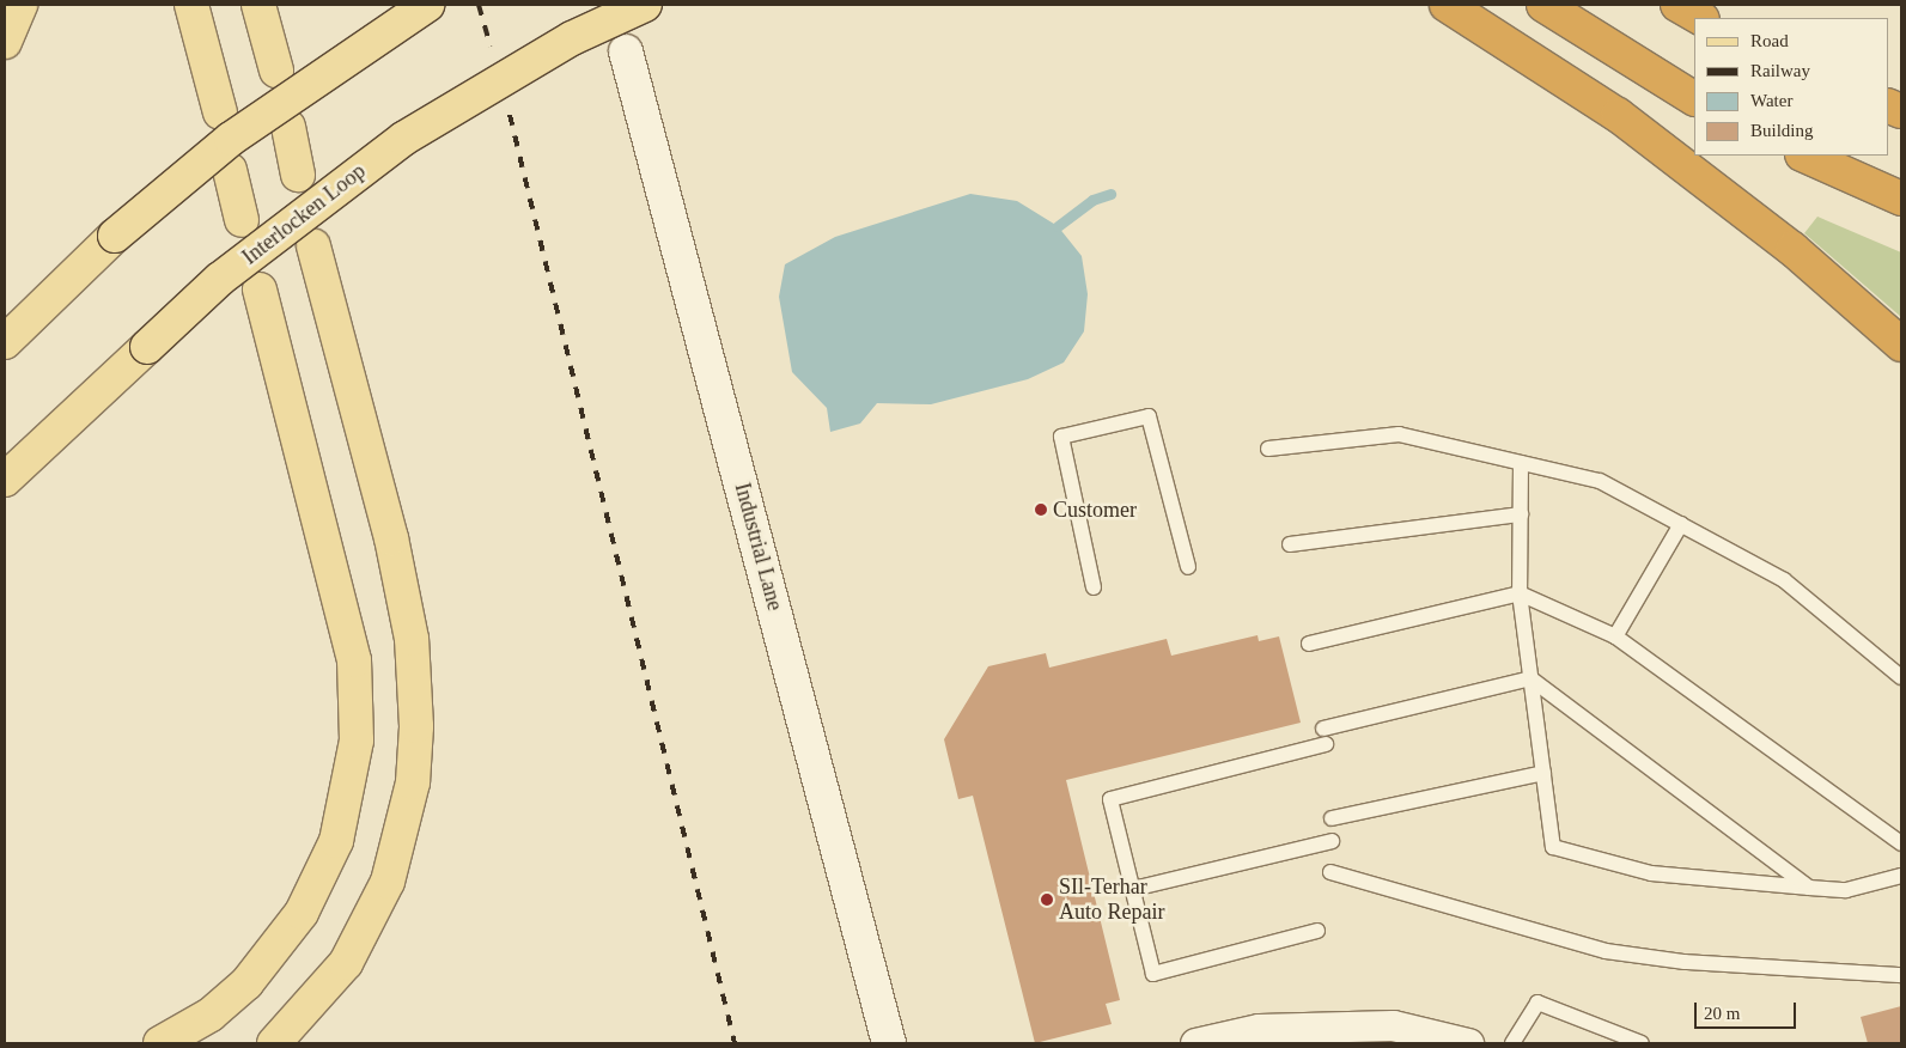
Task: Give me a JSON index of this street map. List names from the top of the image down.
{
  "streets": {
    "main road": ["Interlocken Loop"],
    "street": ["Industrial Lane"]
  },
  "places": ["Customer", "SIl-Terhar Auto Repair"],
  "legend": [
    "Road",
    "Railway",
    "Water",
    "Building"
  ],
  "scale_bar": "20 m"
}
